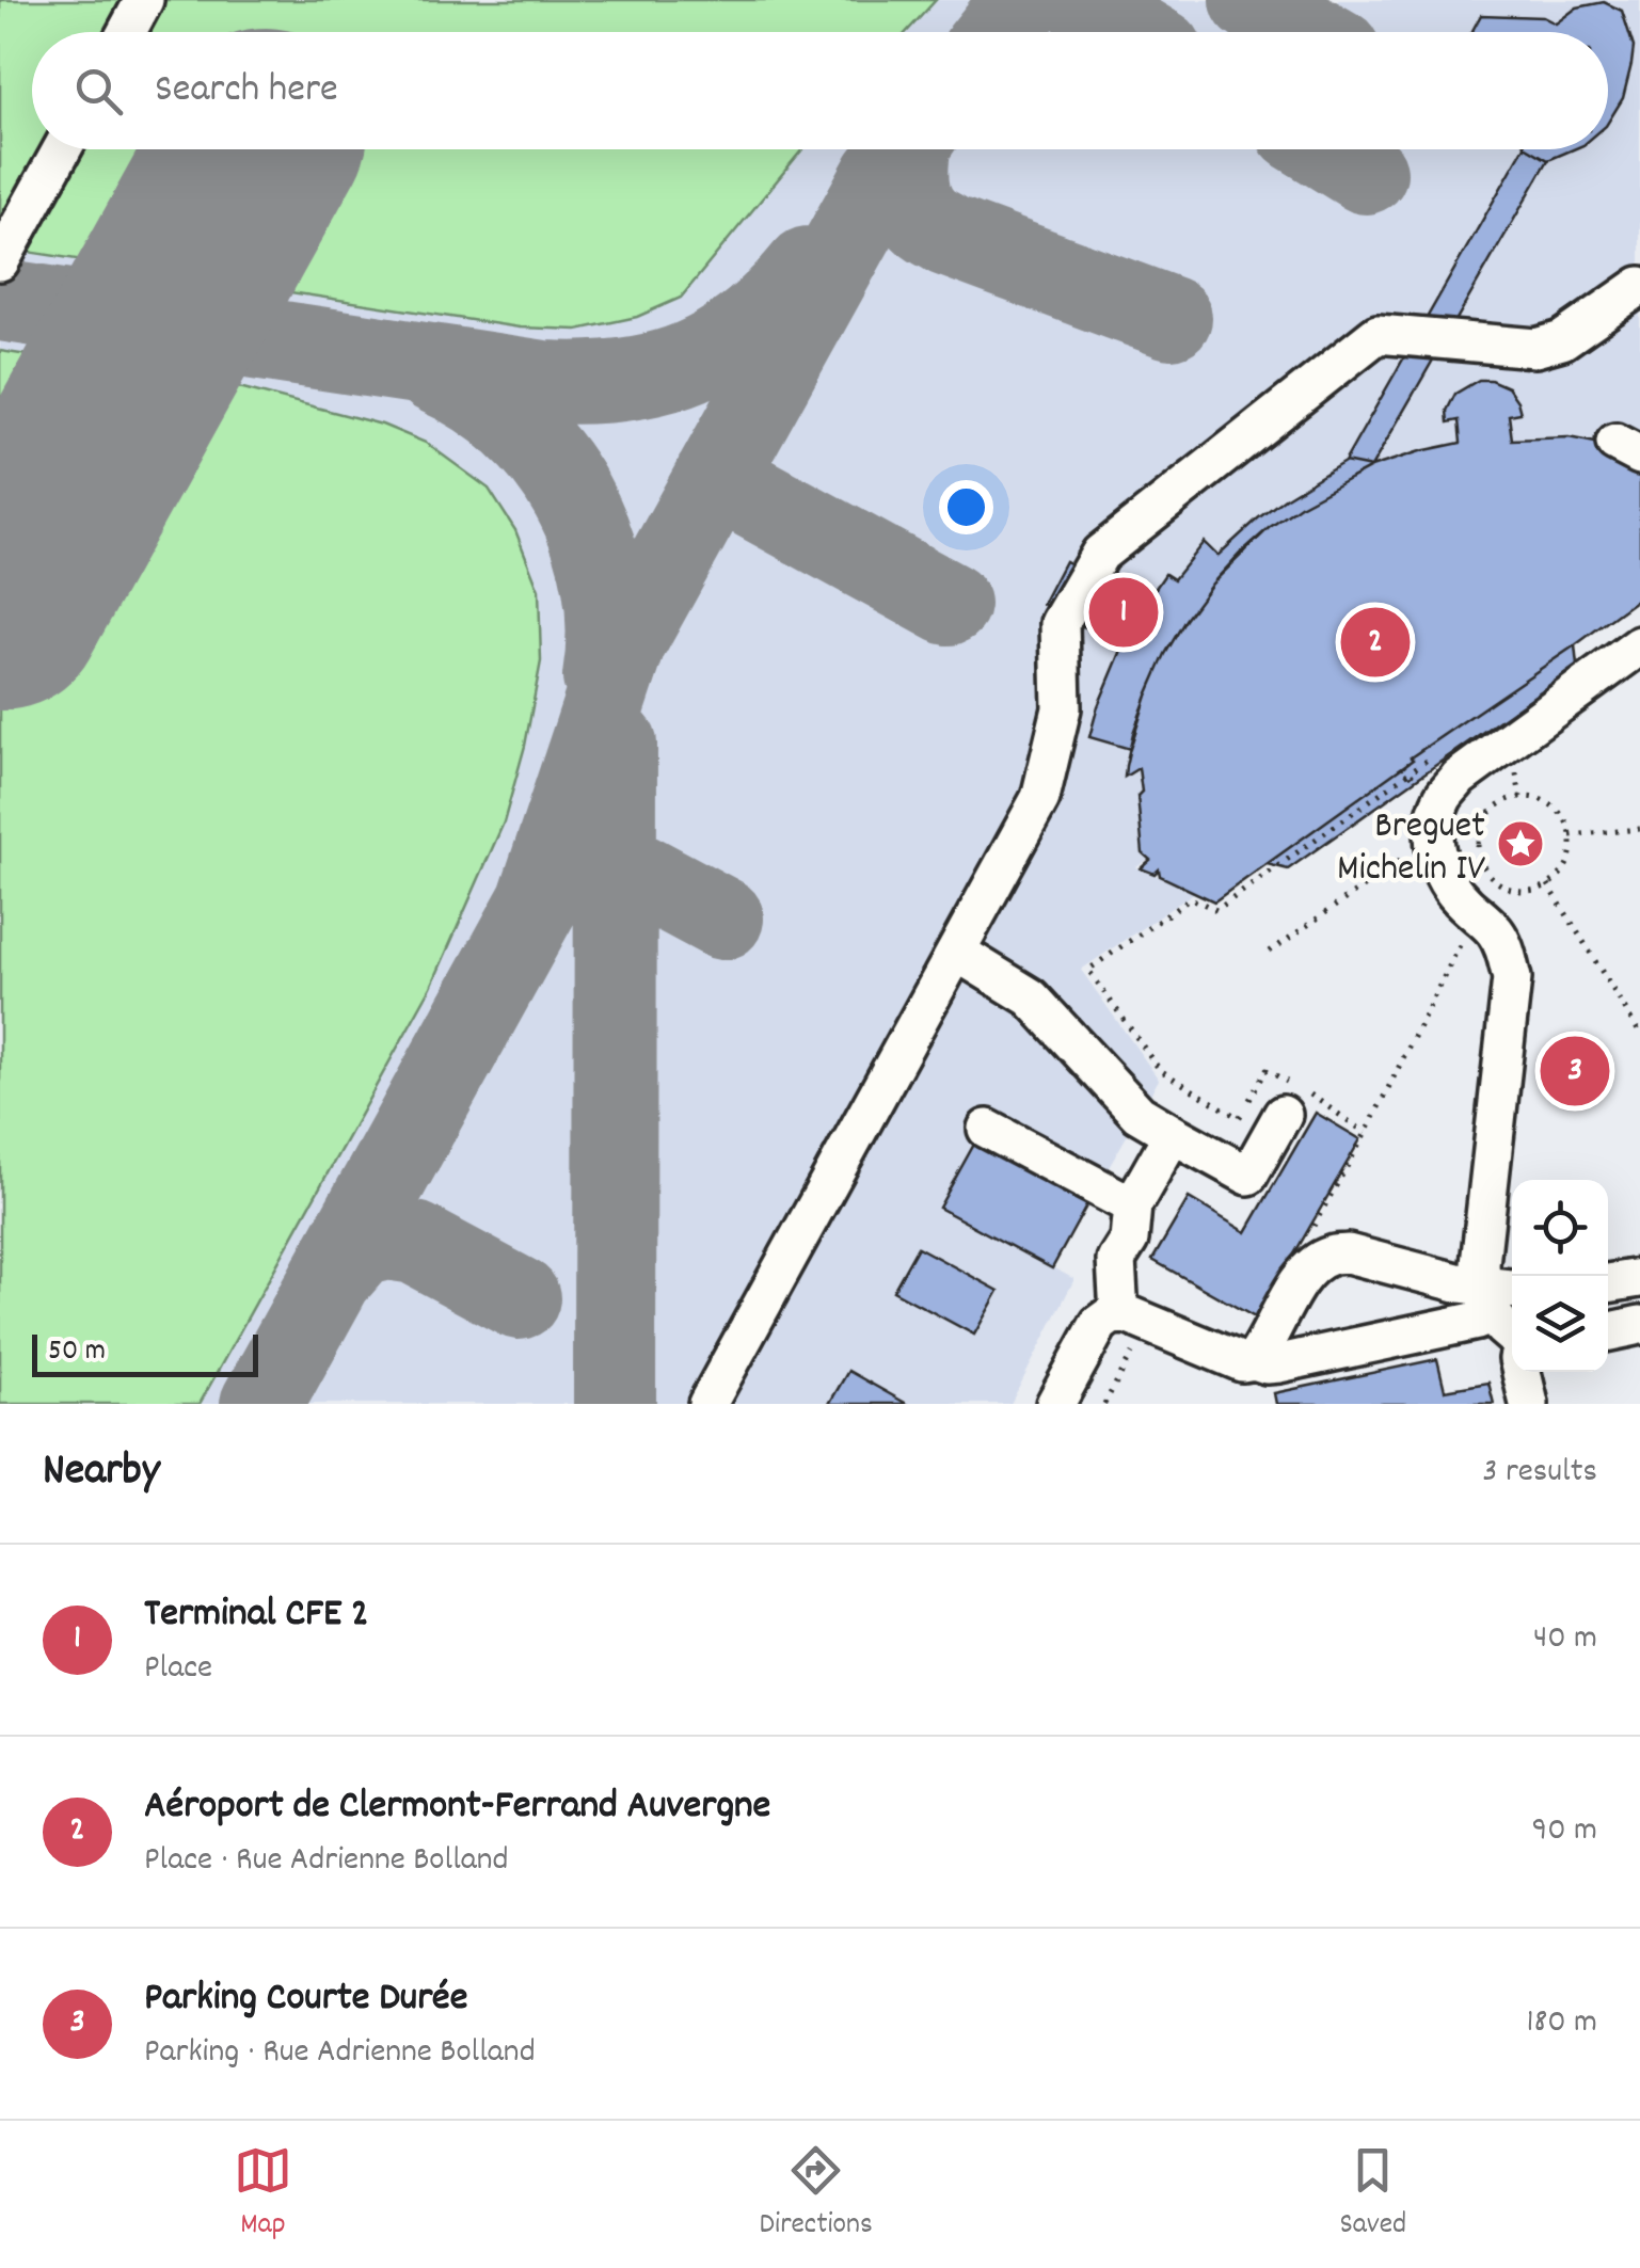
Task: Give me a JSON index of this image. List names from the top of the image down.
{
  "places": {
    "place": ["Breguet Michelin IV"]
  },
  "scale_bar": "50 m",
  "page": {
    "search": "Search here",
    "pins": ["1", "2", "3"],
    "scale": "50 m",
    "heading": ["Nearby", "3 results"],
    "list": [
      {
        "mark": "1",
        "name": "Terminal CFE 2",
        "note": "Place",
        "value": "40 m"
      },
      {
        "mark": "2",
        "name": "Aéroport de Clermont-Ferrand Auvergne",
        "note": "Place · Rue Adrienne Bolland",
        "value": "90 m"
      },
      {
        "mark": "3",
        "name": "Parking Courte Durée",
        "note": "Parking · Rue Adrienne Bolland",
        "value": "180 m"
      }
    ],
    "nav": ["Map", "Directions", "Saved"]
  }
}
